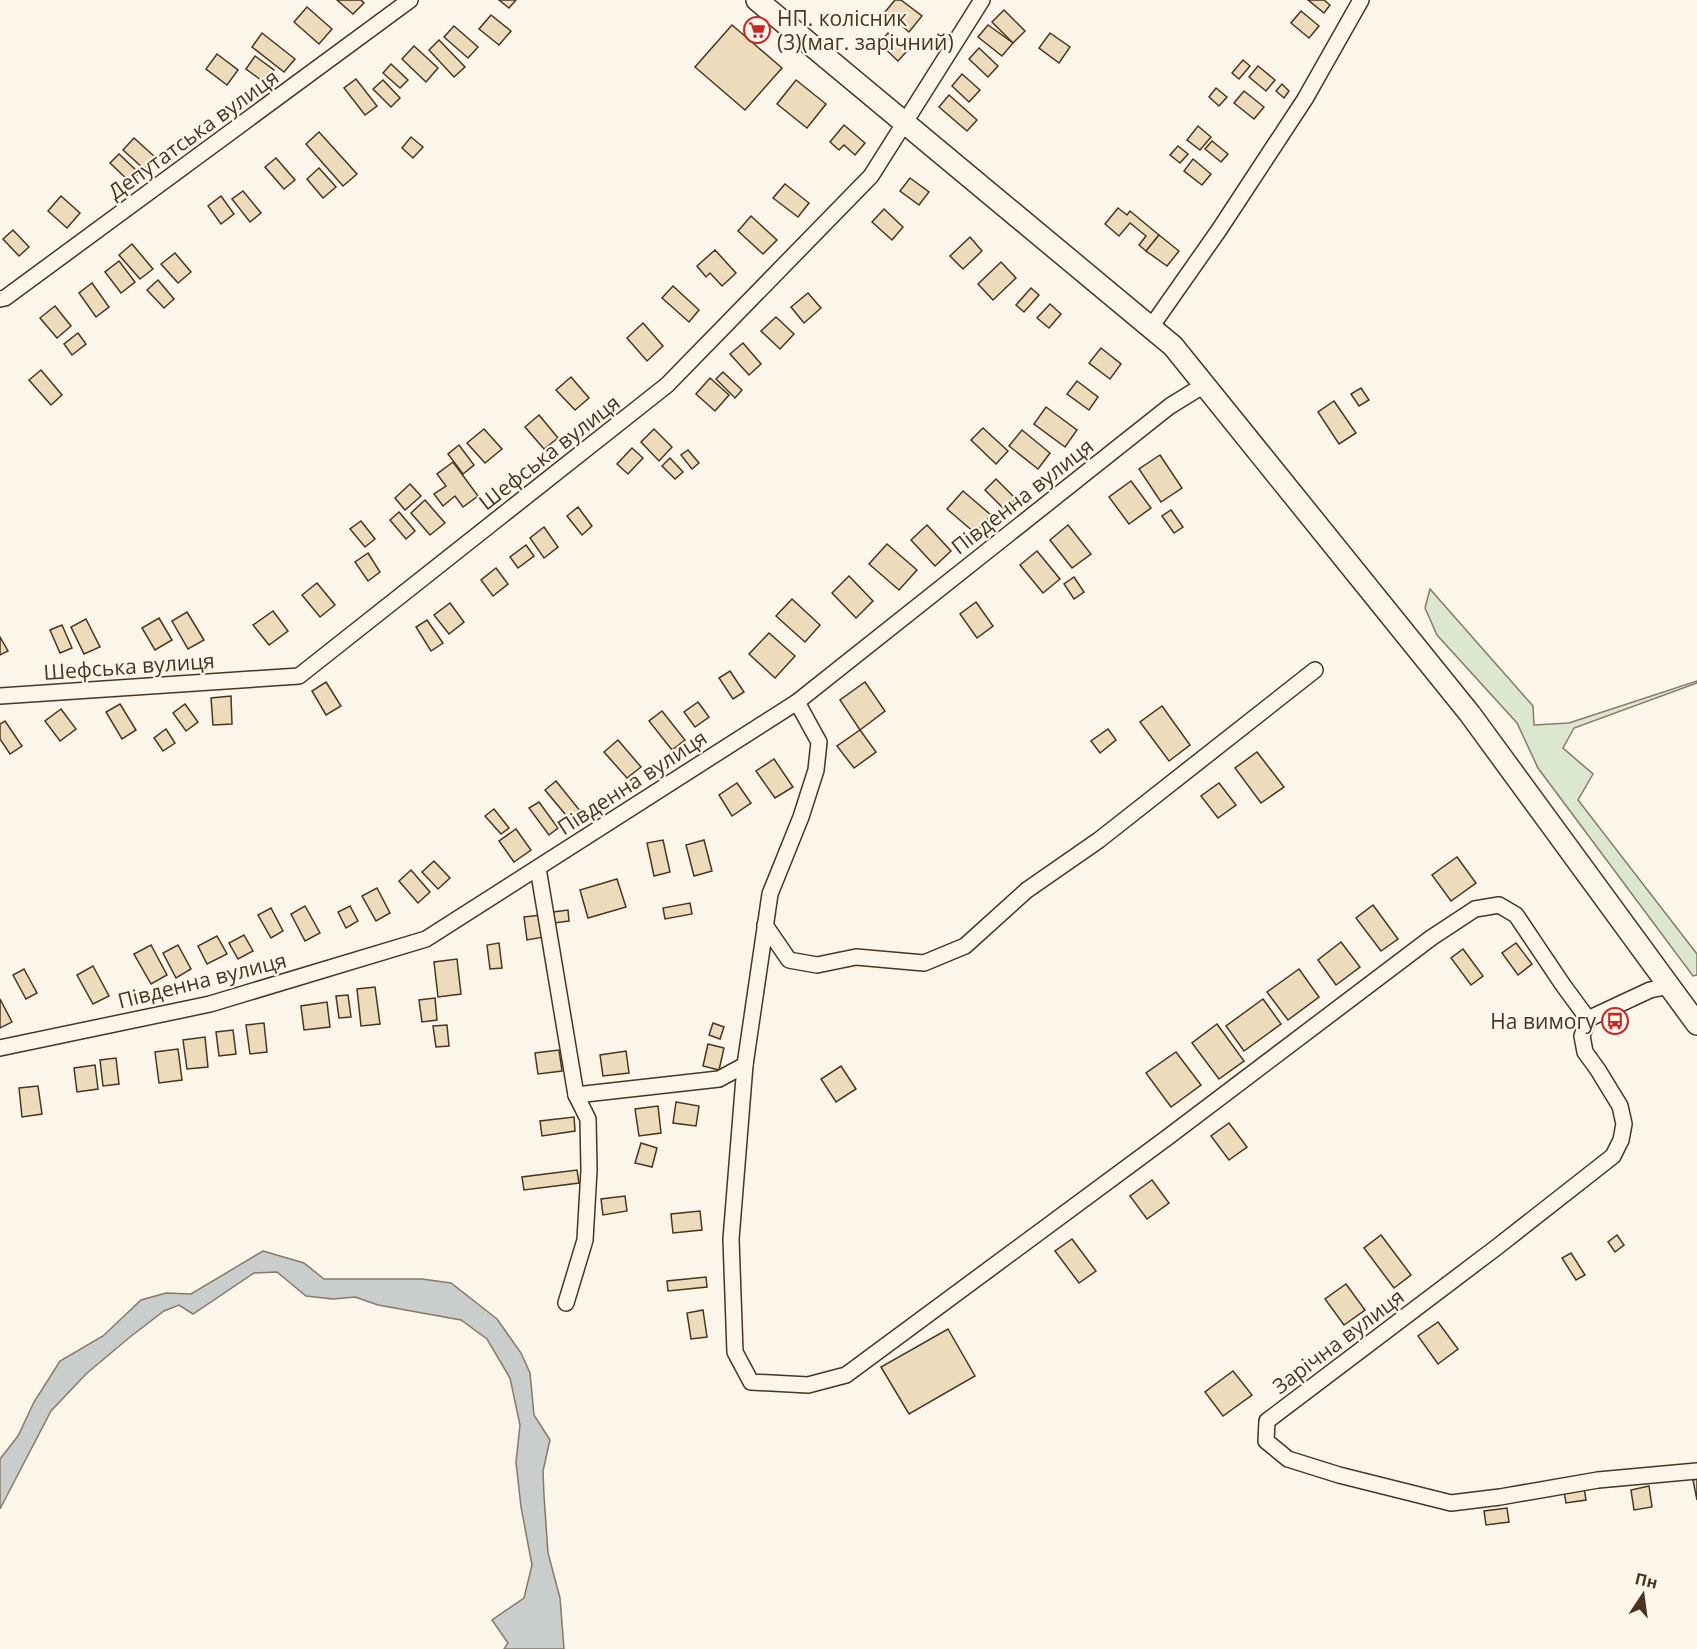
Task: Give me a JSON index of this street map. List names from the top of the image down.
{
  "streets": {
    "street": [
      "Депутатська вулиця",
      "Шефська вулиця",
      "Південна вулиця",
      "Зарічна вулиця"
    ]
  },
  "places": {
    "supermarket": ["НП. колісник (3)(маг. зарічний)"],
    "bus stop": ["На вимогу"]
  },
  "north": "top"
}
